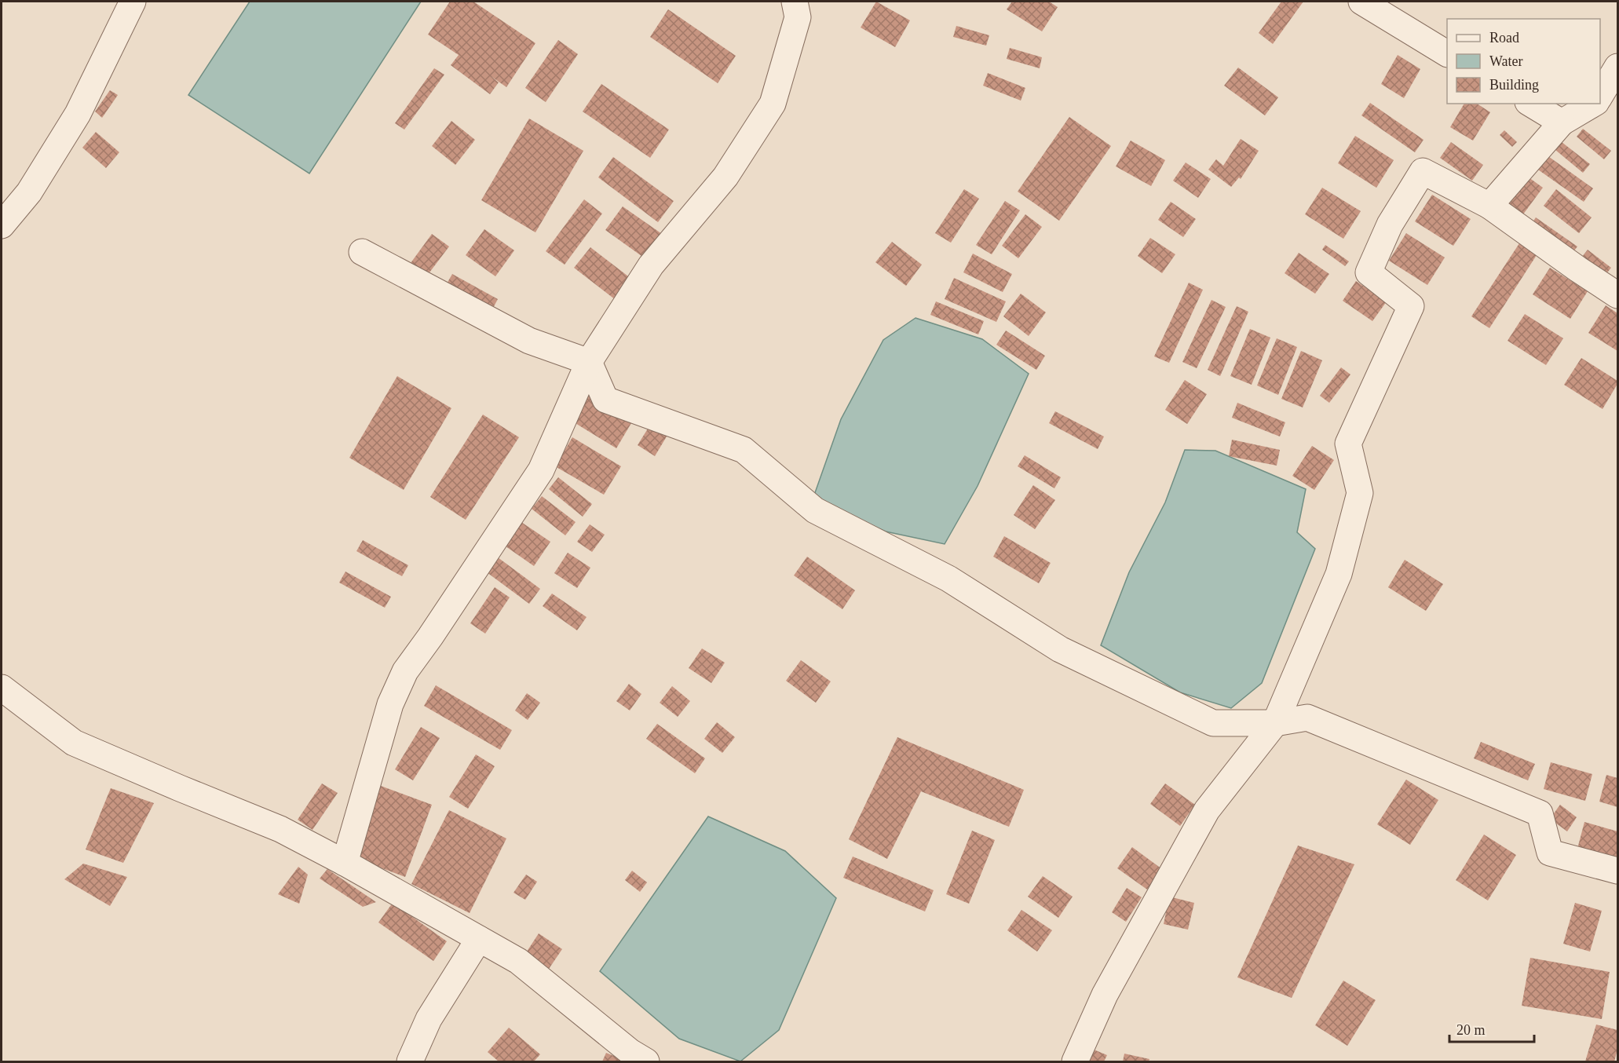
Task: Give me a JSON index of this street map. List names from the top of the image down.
{
  "legend": ["Road", "Water", "Building"],
  "scale_bar": "20 m"
}
